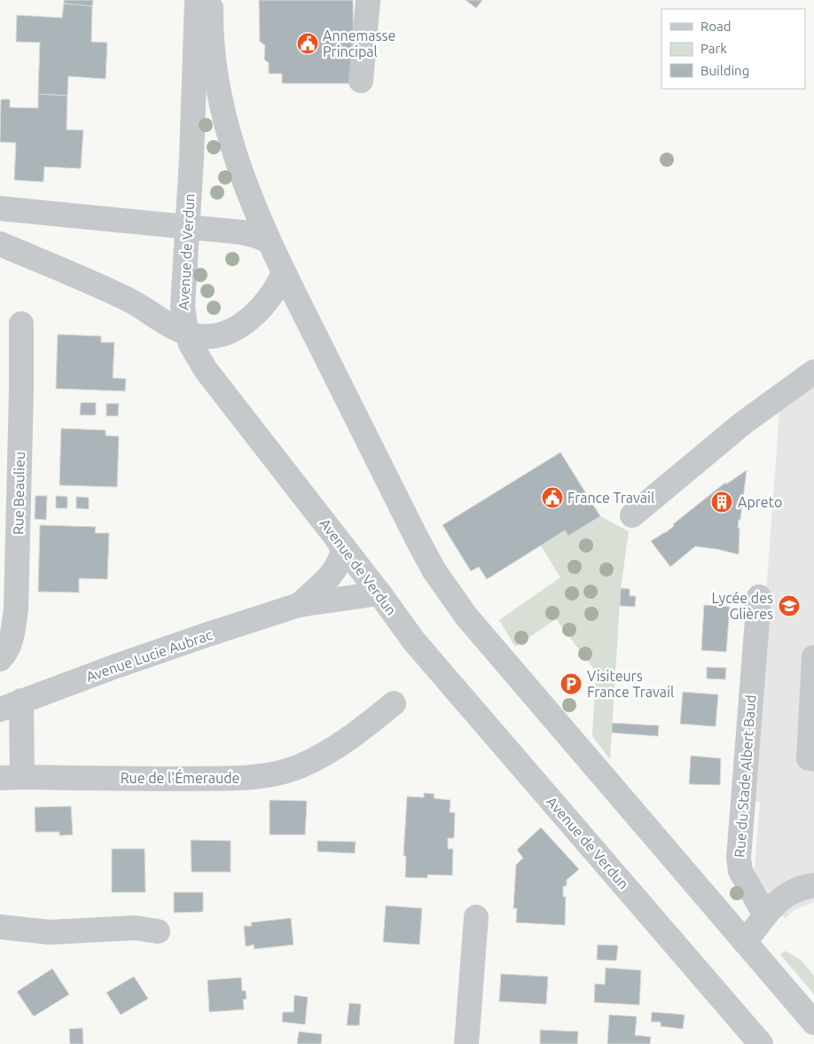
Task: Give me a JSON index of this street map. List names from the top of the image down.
{
  "streets": {
    "street": [
      "Avenue de Verdun",
      "Rue Beaulieu",
      "Avenue Lucie Aubrac",
      "Rue du Stade Albert Baud",
      "Rue de l'Émeraude"
    ]
  },
  "crossings": [
    ["Avenue de Verdun", "Avenue Lucie Aubrac"],
    ["Avenue Lucie Aubrac", "Rue de l'Émeraude"]
  ],
  "places": {
    "public building": ["Annemasse Principal", "France Travail"],
    "building": ["Apreto"],
    "school or university": ["Lycée des Glières"],
    "parking": ["Visiteurs France Travail"]
  },
  "legend": ["Road", "Park", "Building"]
}
